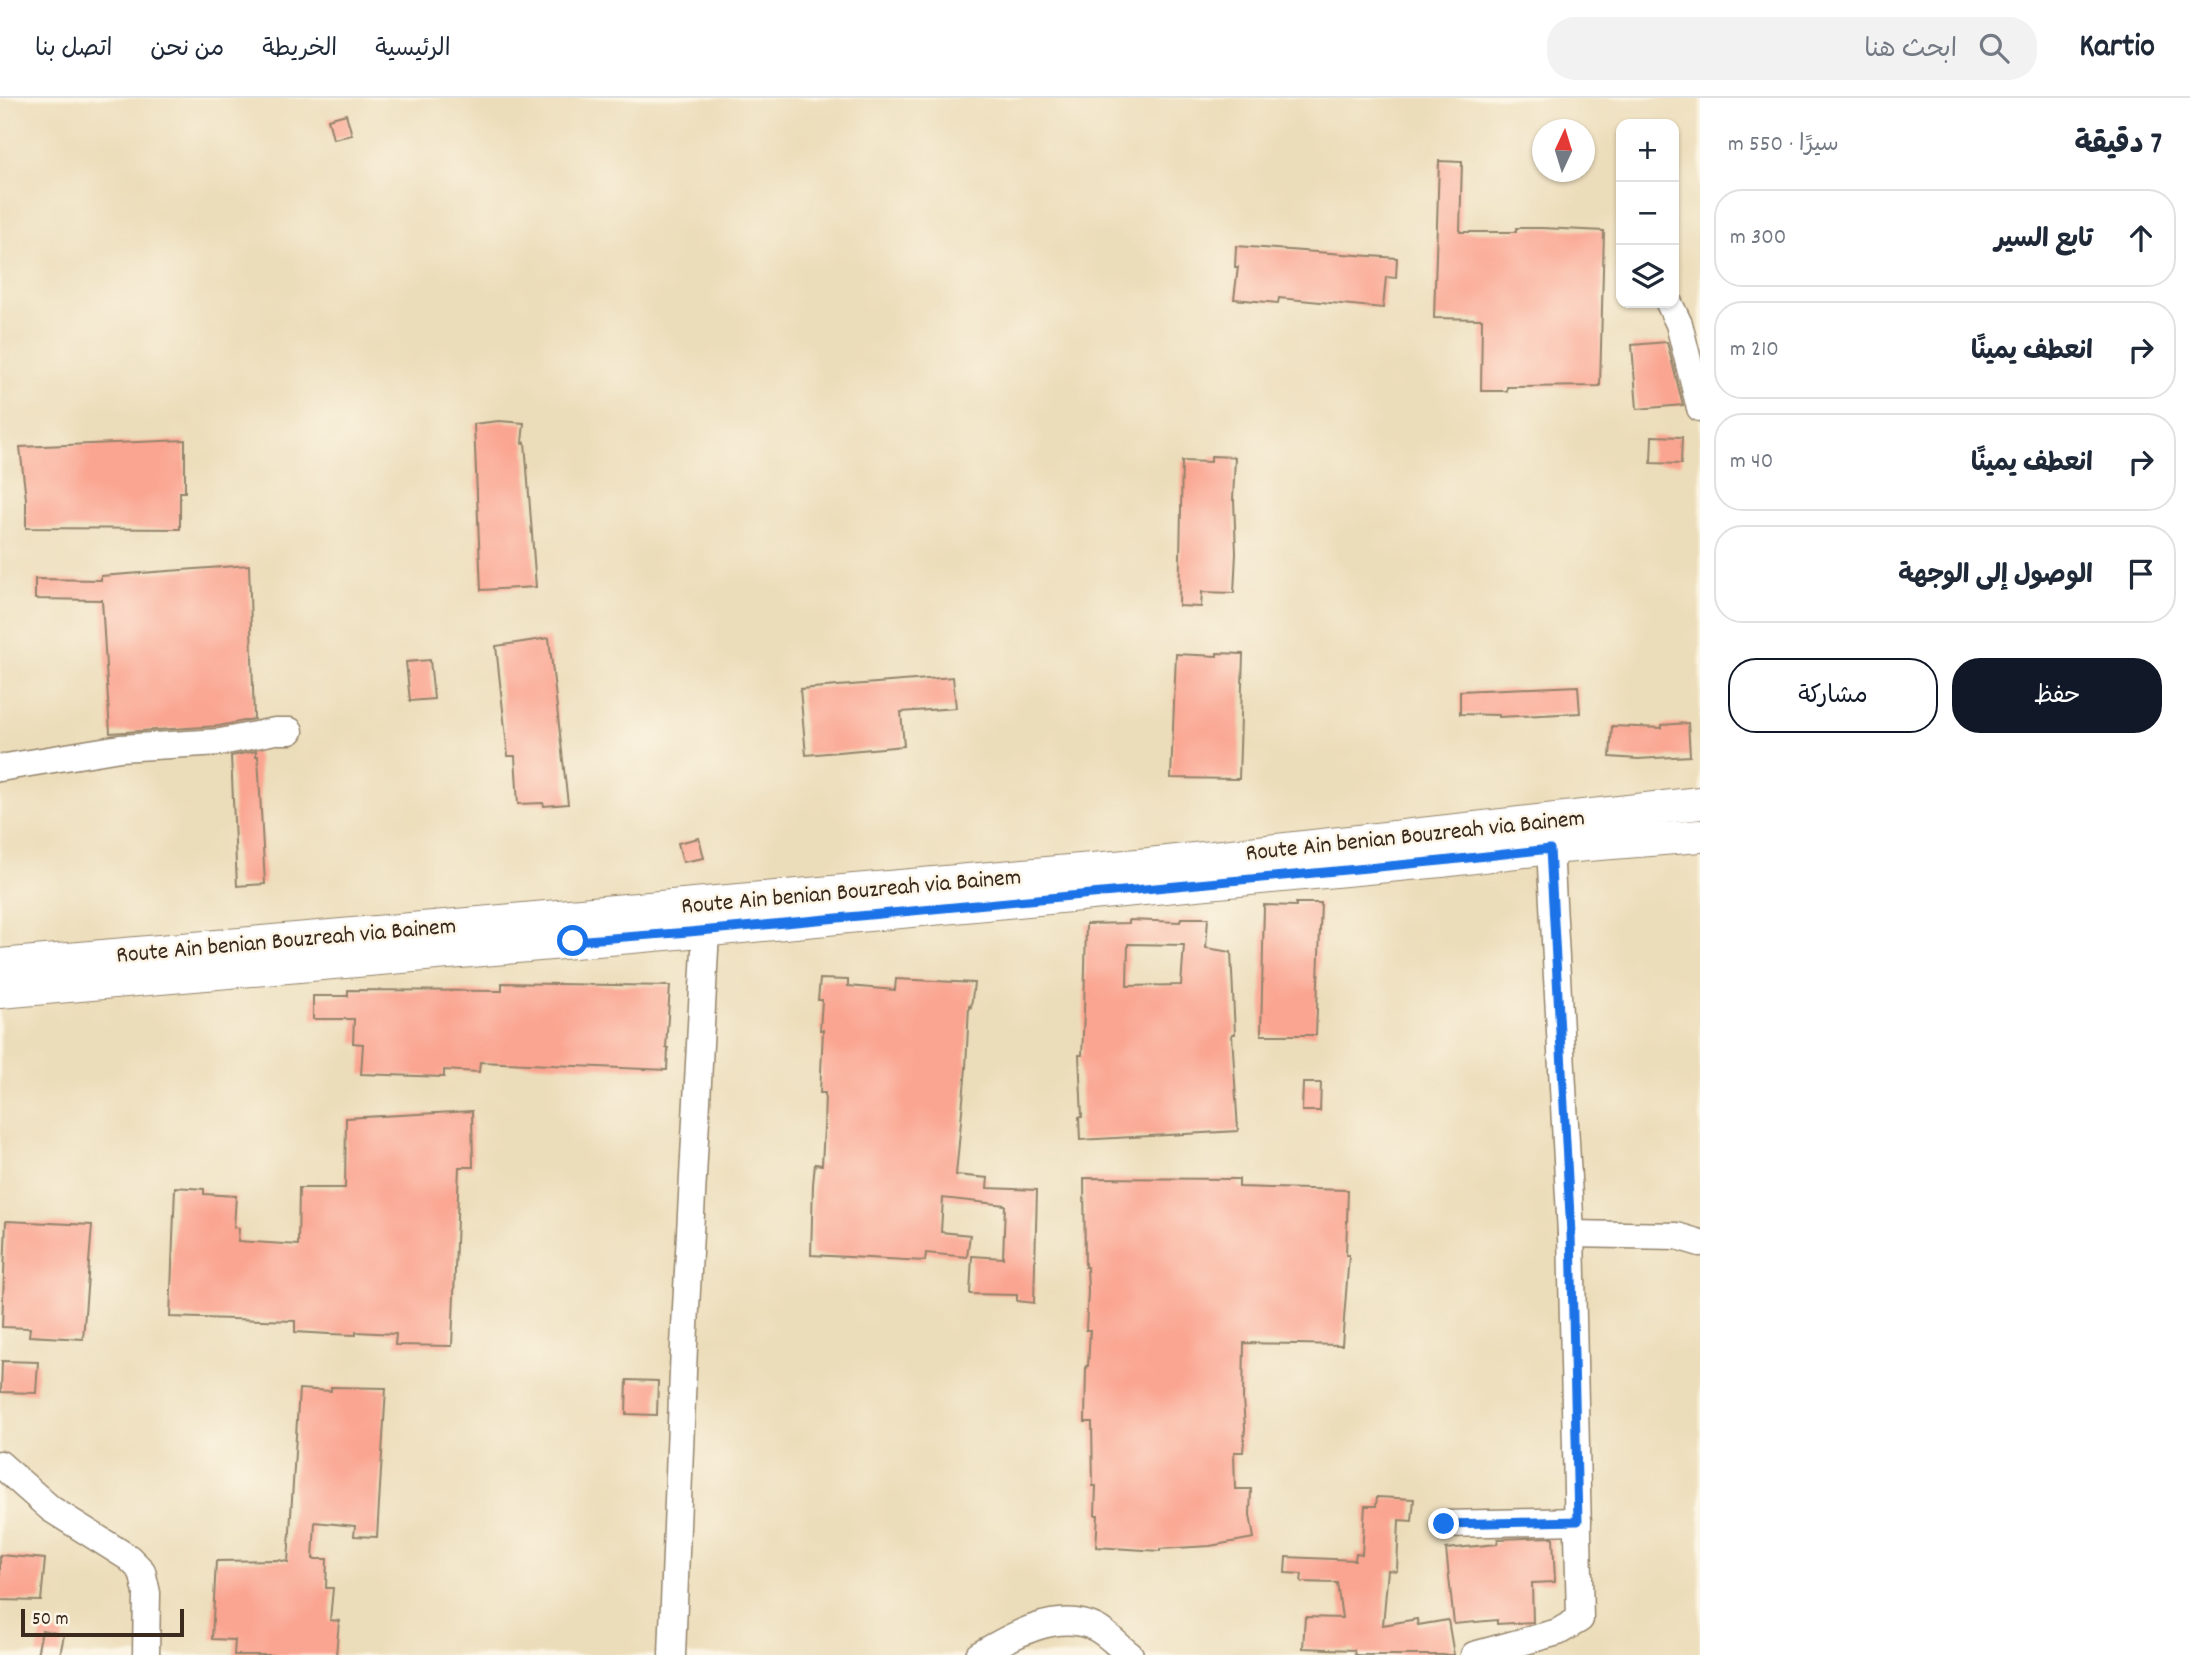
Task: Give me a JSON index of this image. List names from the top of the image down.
{
  "streets": {
    "main road": ["Route Ain benian Bouzreah via Bainem"]
  },
  "scale_bar": "50 m",
  "north": "top",
  "page": {
    "header": "Kartio",
    "search": "ابحث هنا",
    "nav": [
      "الرئيسية",
      "الخريطة",
      "من نحن",
      "اتصل بنا"
    ],
    "heading": ["7 دقيقة", "سيرًا · 550 m"],
    "map_buttons": ["+", "−"],
    "list": [
      ["تابع السير", "300 m"],
      ["انعطف يمينًا", "210 m"],
      ["انعطف يمينًا", "40 m"],
      "الوصول إلى الوجهة"
    ],
    "buttons": ["حفظ", "مشاركة"],
    "scale": "50 m"
  }
}
